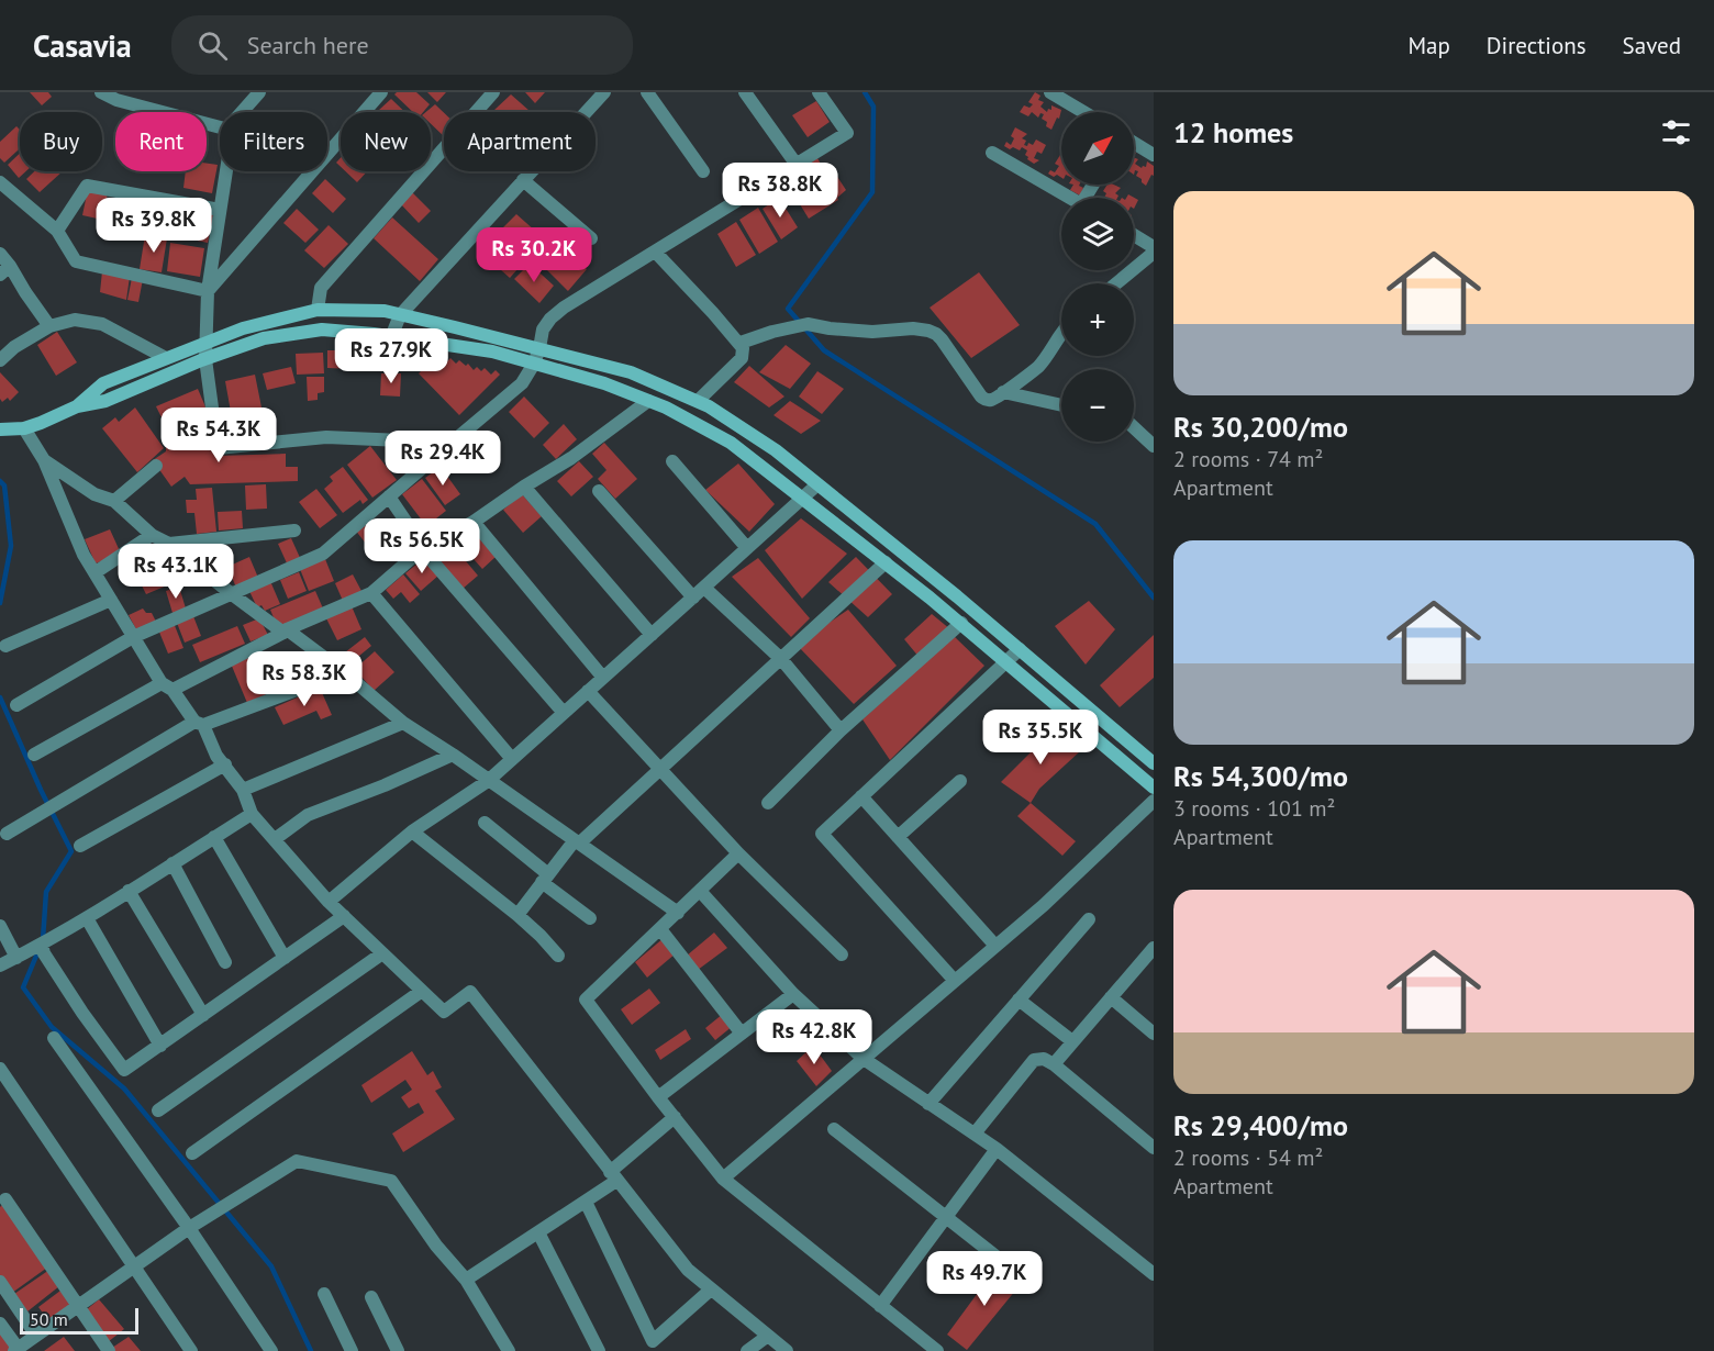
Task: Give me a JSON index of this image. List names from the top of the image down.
{
  "scale_bar": "50 m",
  "north": "top right",
  "page": {
    "header": "Casavia",
    "search": "Search here",
    "nav": ["Map", "Directions", "Saved"],
    "heading": "12 homes",
    "map_buttons": ["+", "−"],
    "chip": [
      "Buy",
      "Rent",
      "Filters",
      "New",
      "Apartment"
    ],
    "price": [
      "Rs 38.8K",
      "Rs 39.8K",
      "Rs 30.2K",
      "Rs 27.9K",
      "Rs 54.3K",
      "Rs 29.4K",
      "Rs 56.5K",
      "Rs 43.1K",
      "Rs 58.3K",
      "Rs 35.5K",
      "Rs 42.8K",
      "Rs 49.7K"
    ],
    "list": [
      {
        "name": "Rs 30,200/mo",
        "note": "2 rooms · 74 m² · Apartment"
      },
      {
        "name": "Rs 54,300/mo",
        "note": "3 rooms · 101 m² · Apartment"
      },
      {
        "name": "Rs 29,400/mo",
        "note": "2 rooms · 54 m² · Apartment"
      }
    ],
    "scale": "50 m"
  }
}
